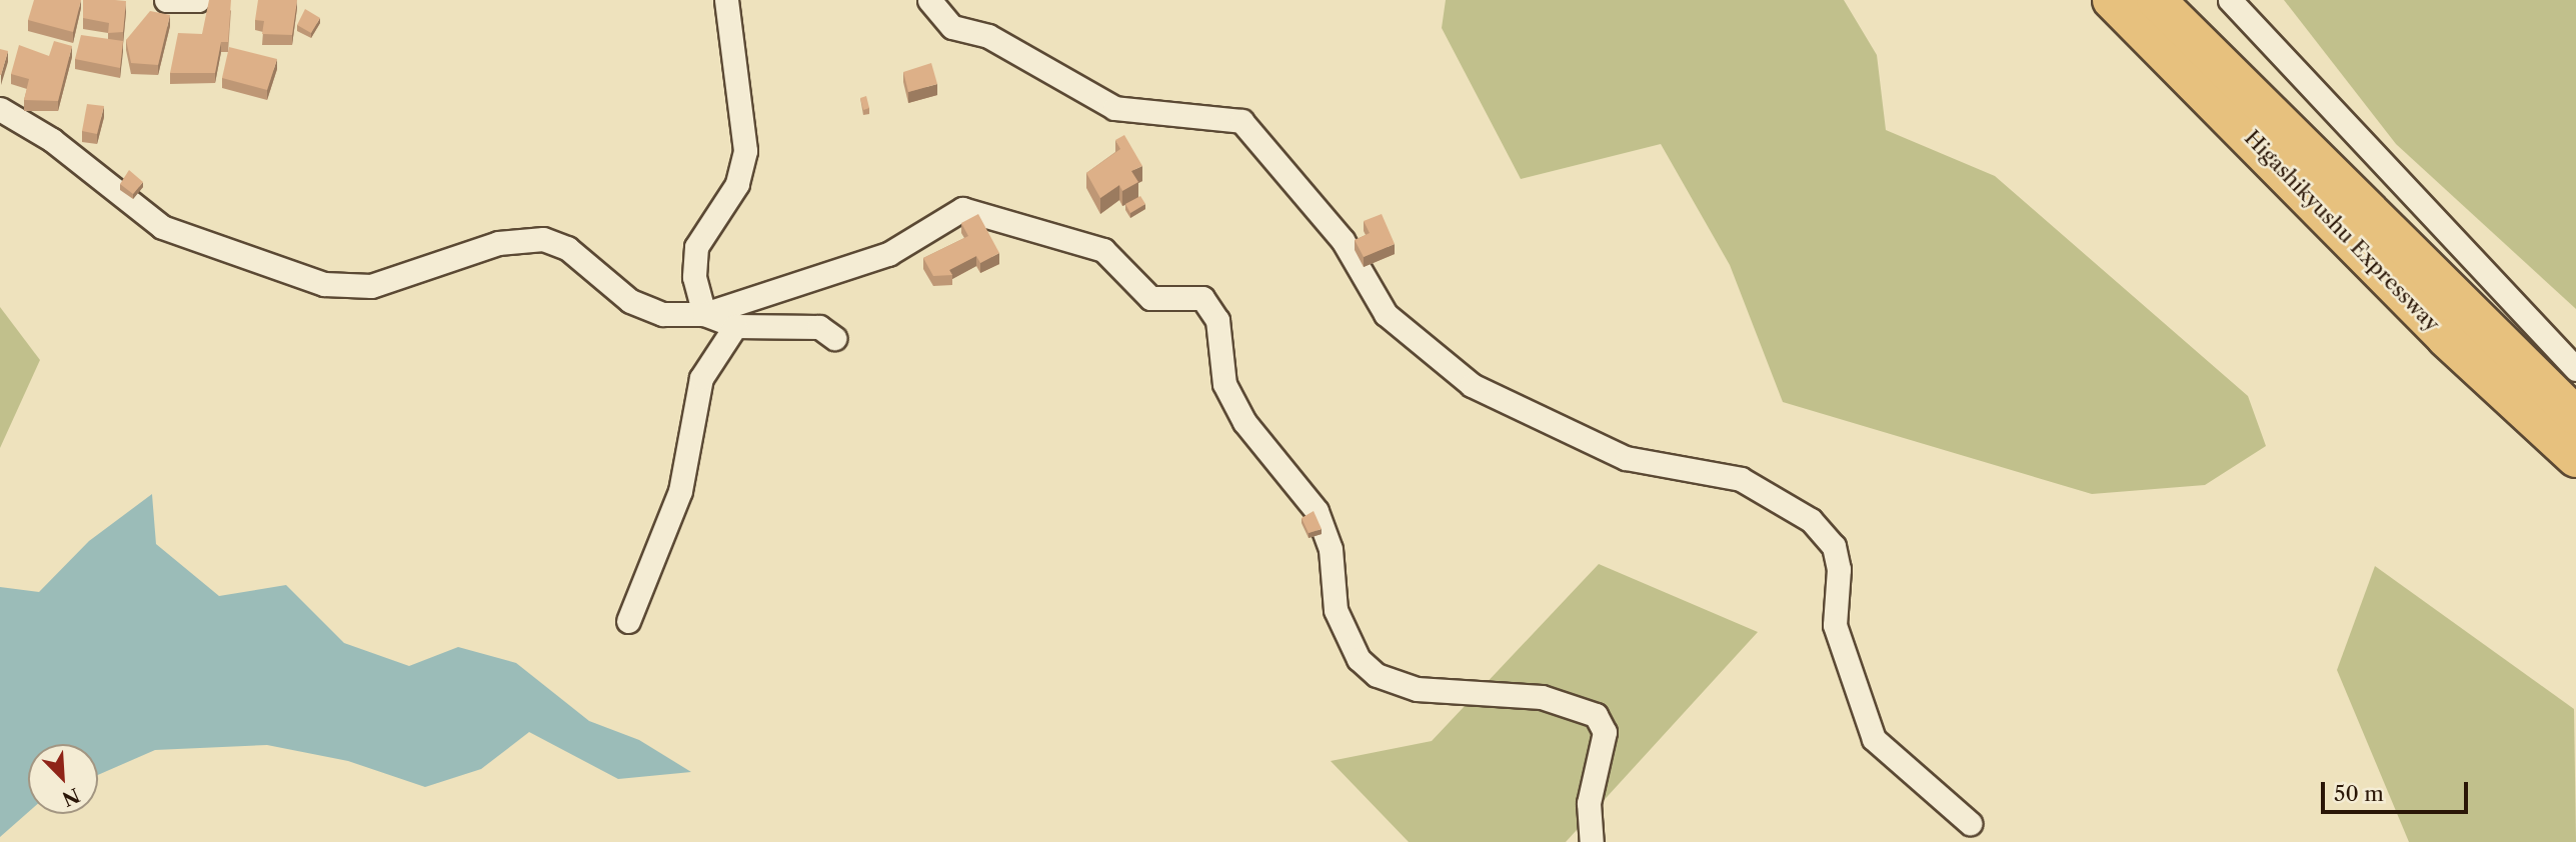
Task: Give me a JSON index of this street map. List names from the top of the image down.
{
  "streets": {
    "highway": ["Higashikyushu Expressway"]
  },
  "scale_bar": "50 m",
  "north": "bottom right"
}
